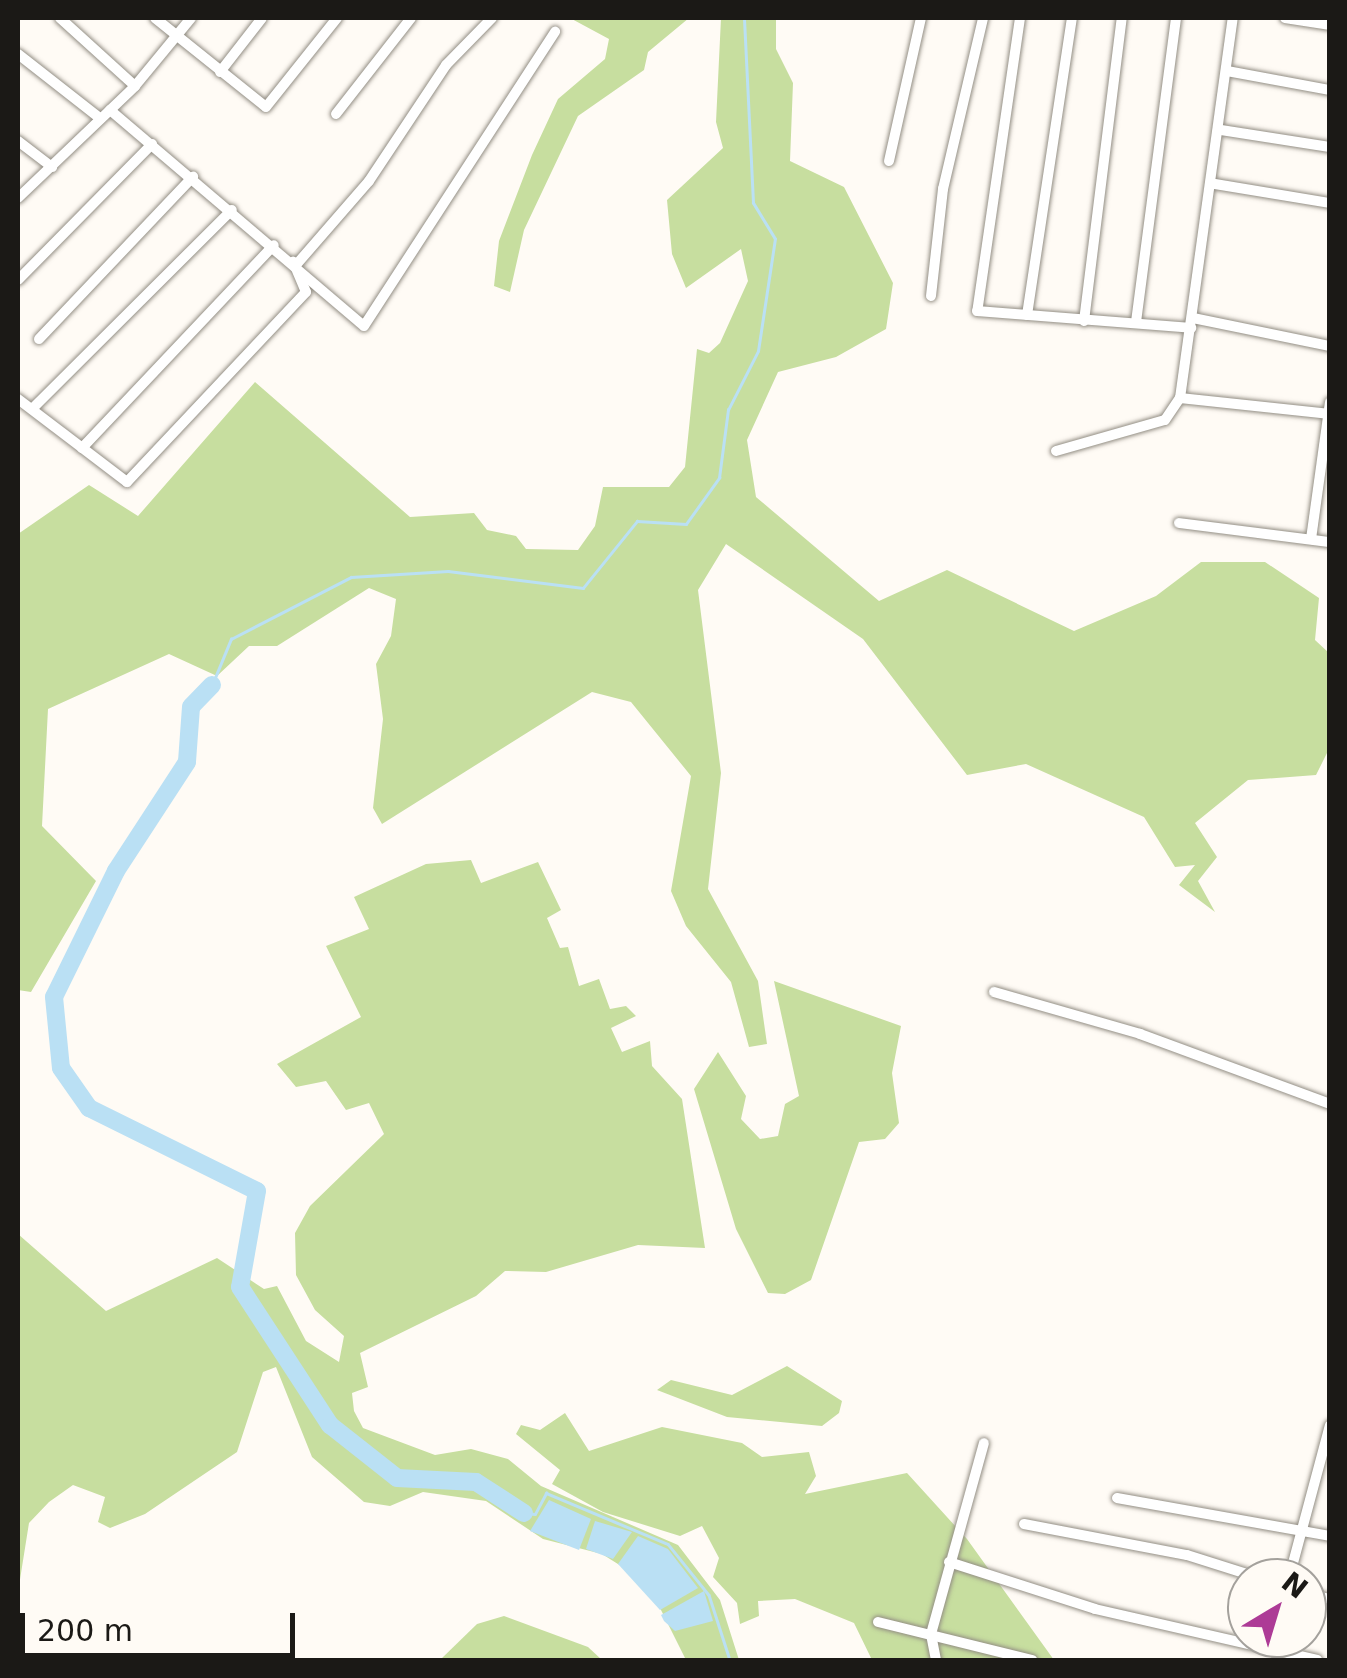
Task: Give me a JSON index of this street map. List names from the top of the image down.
{
  "scale_bar": "200 m",
  "north": "top right"
}
